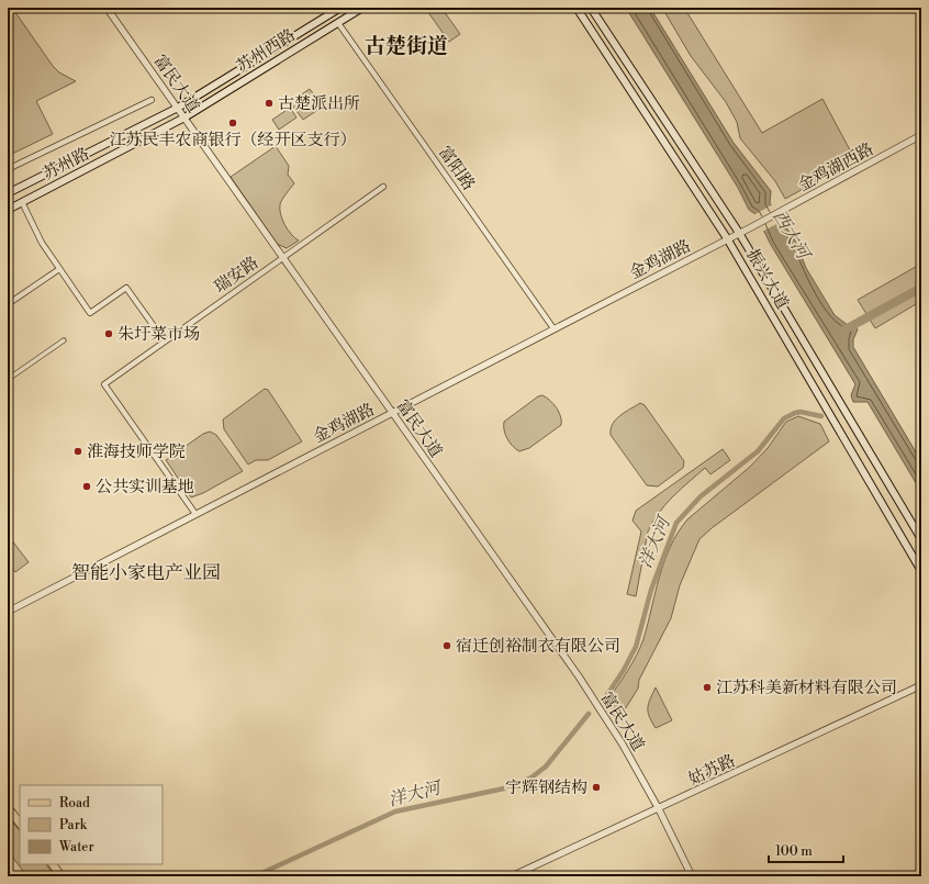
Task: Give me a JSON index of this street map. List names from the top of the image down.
{
  "streets": {
    "main road": ["苏州西路", "苏州路", "振兴大道"],
    "street": [
      "富民大道",
      "金鸡湖西路",
      "富阳路",
      "金鸡湖路",
      "瑞安路",
      "姑苏路"
    ]
  },
  "crossings": [
    ["苏州西路", "富民大道"],
    ["苏州西路", "苏州路"],
    ["苏州西路", "富阳路"],
    ["富民大道", "苏州路"],
    ["富民大道", "金鸡湖路"],
    ["富民大道", "瑞安路"],
    ["富民大道", "姑苏路"],
    ["金鸡湖西路", "金鸡湖路"],
    ["金鸡湖西路", "振兴大道"],
    ["富阳路", "金鸡湖路"],
    ["金鸡湖路", "瑞安路"],
    ["金鸡湖路", "振兴大道"]
  ],
  "districts": ["古楚街道", "智能小家电产业园"],
  "water": ["西大河", "洋大河"],
  "places": [
    "古楚派出所",
    "江苏民丰农商银行（经开区支行）",
    "朱圩菜市场",
    "淮海技师学院",
    "公共实训基地",
    "宿迁创裕制衣有限公司",
    "江苏科美新材料有限公司",
    "宇辉钢结构"
  ],
  "legend": ["Road", "Park", "Water"],
  "scale_bar": "100 m"
}
